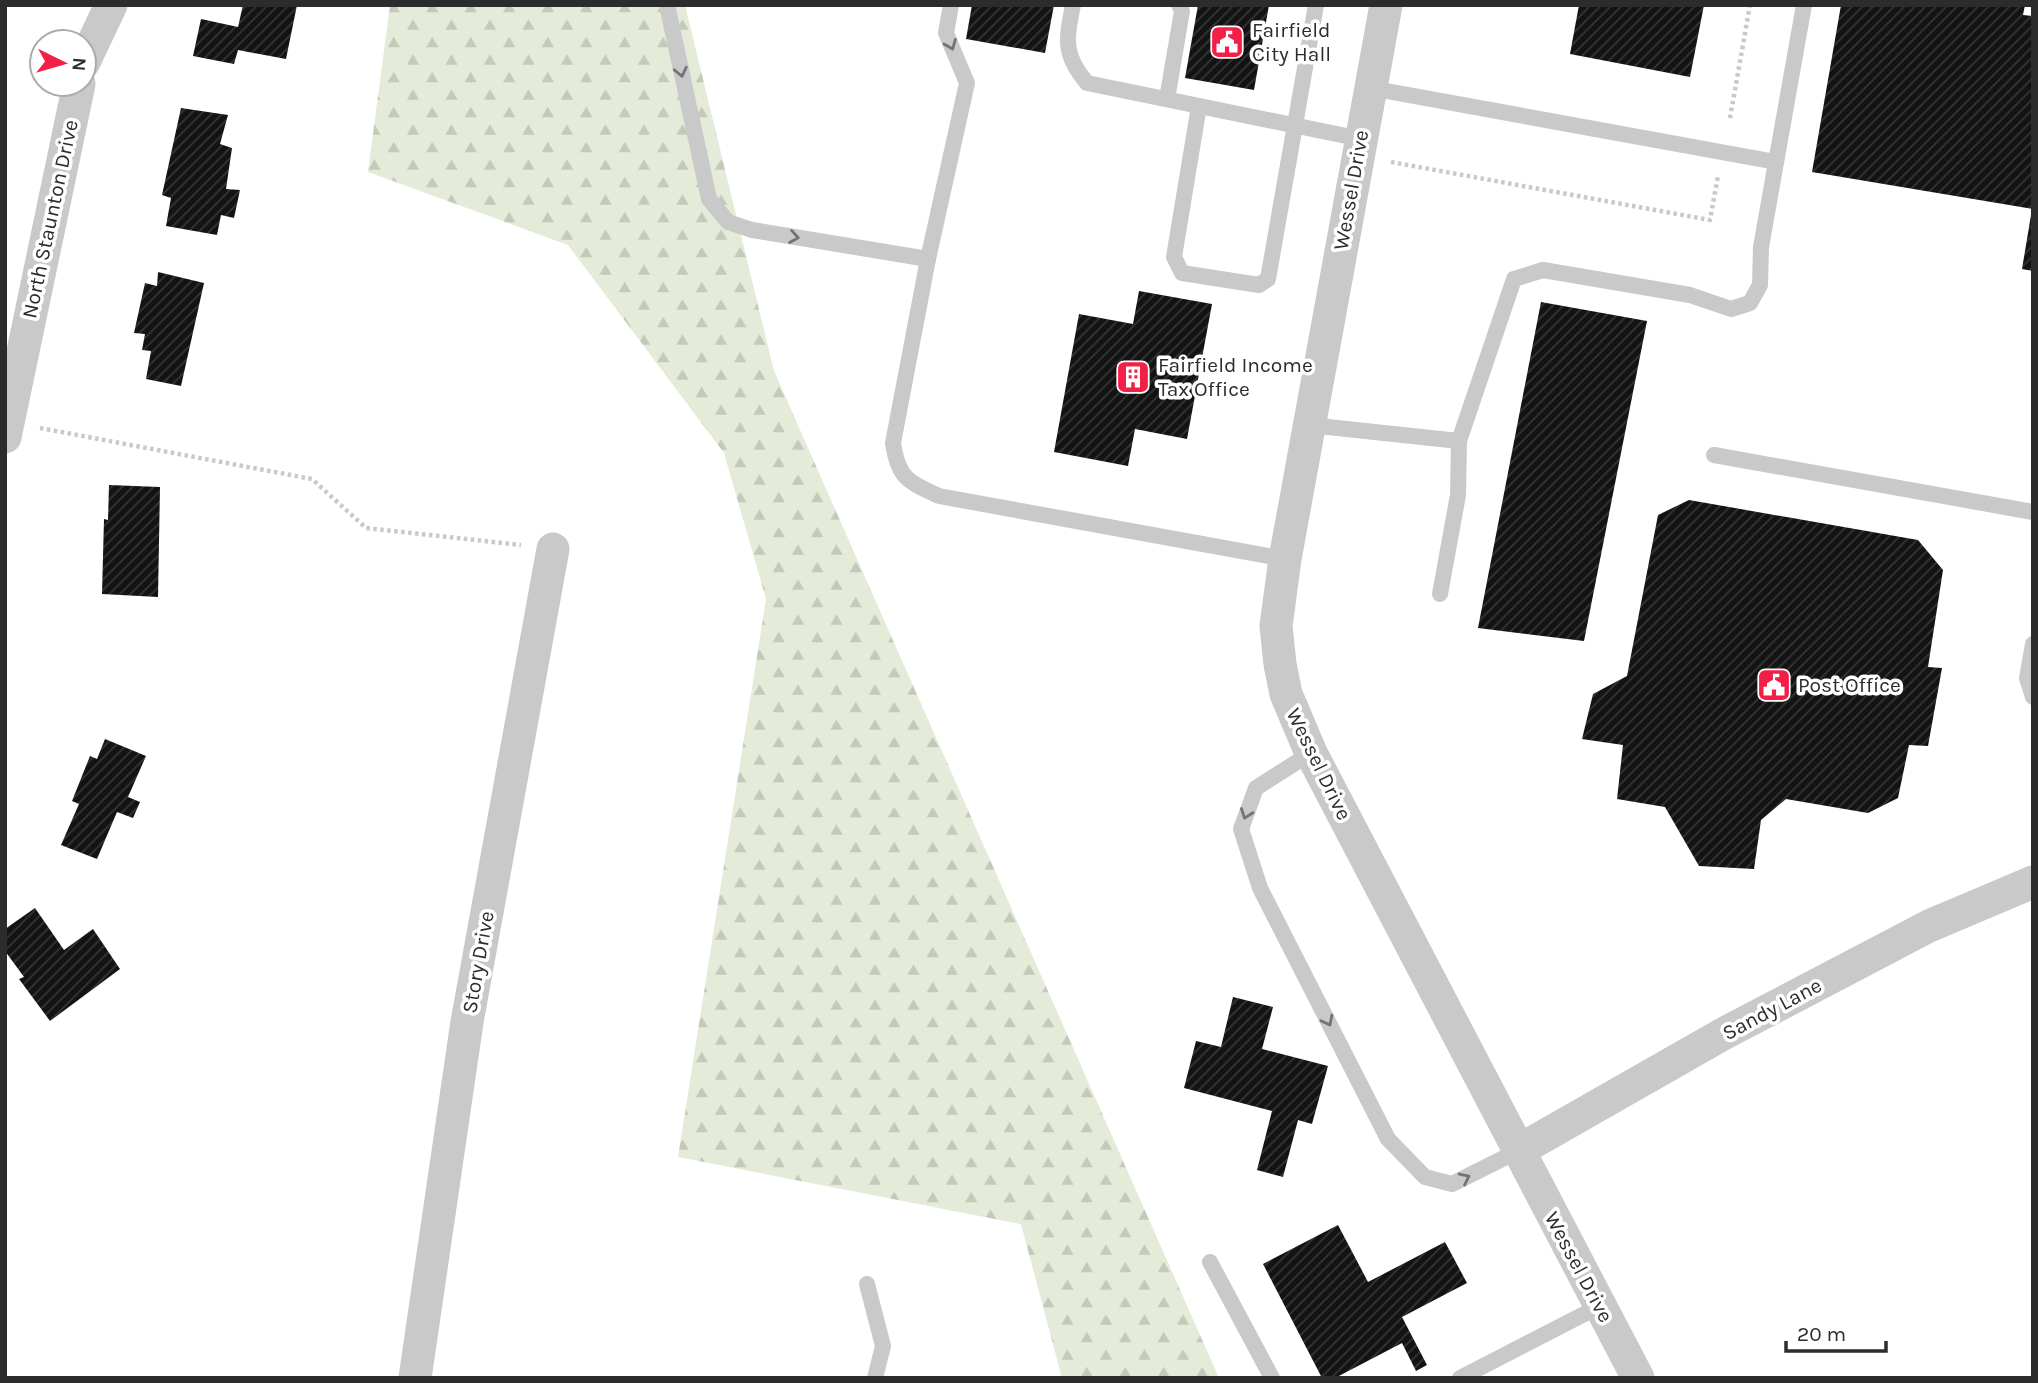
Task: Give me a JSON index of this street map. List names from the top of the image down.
{
  "streets": {
    "street": [
      "Wessel Drive",
      "North Staunton Drive",
      "Story Drive",
      "Sandy Lane"
    ]
  },
  "crossings": [
    ["Wessel Drive", "Sandy Lane"]
  ],
  "places": {
    "public building": ["Fairfield City Hall", "Post Office"],
    "building": ["Fairfield Income Tax Office"]
  },
  "scale_bar": "20 m",
  "north": "right"
}
